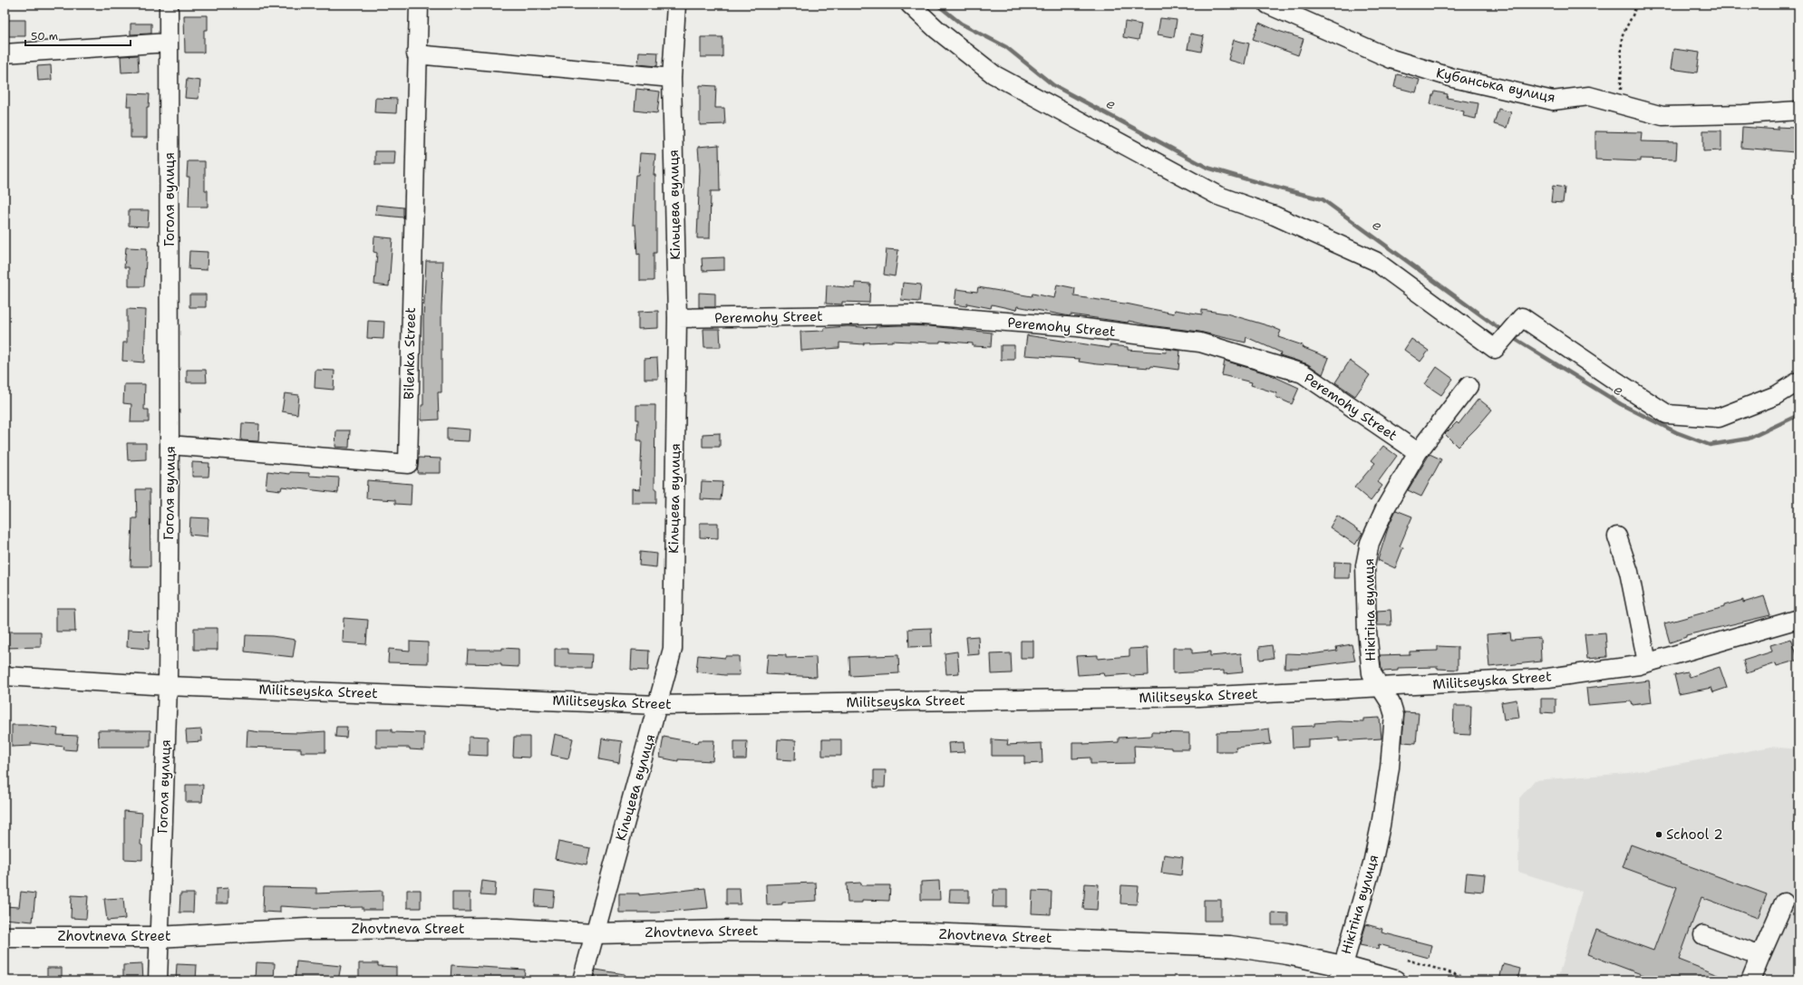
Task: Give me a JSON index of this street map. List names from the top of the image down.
{
  "streets": {
    "main road": ["Zhovtneva Street"],
    "street": [
      "Кубанська вулиця",
      "Гоголя вулиця",
      "Кільцева вулиця",
      "Peremohy Street",
      "Bilenka Street",
      "Нікітіна вулиця",
      "Militseyska Street"
    ]
  },
  "crossings": [
    ["Гоголя вулиця", "Bilenka Street"],
    ["Гоголя вулиця", "Militseyska Street"],
    ["Гоголя вулиця", "Zhovtneva Street"],
    ["Кільцева вулиця", "Peremohy Street"],
    ["Кільцева вулиця", "Militseyska Street"],
    ["Кільцева вулиця", "Zhovtneva Street"],
    ["Peremohy Street", "Нікітіна вулиця"],
    ["Нікітіна вулиця", "Militseyska Street"],
    ["Нікітіна вулиця", "Zhovtneva Street"]
  ],
  "water": ["e"],
  "places": ["School 2"],
  "scale_bar": "50 m"
}
